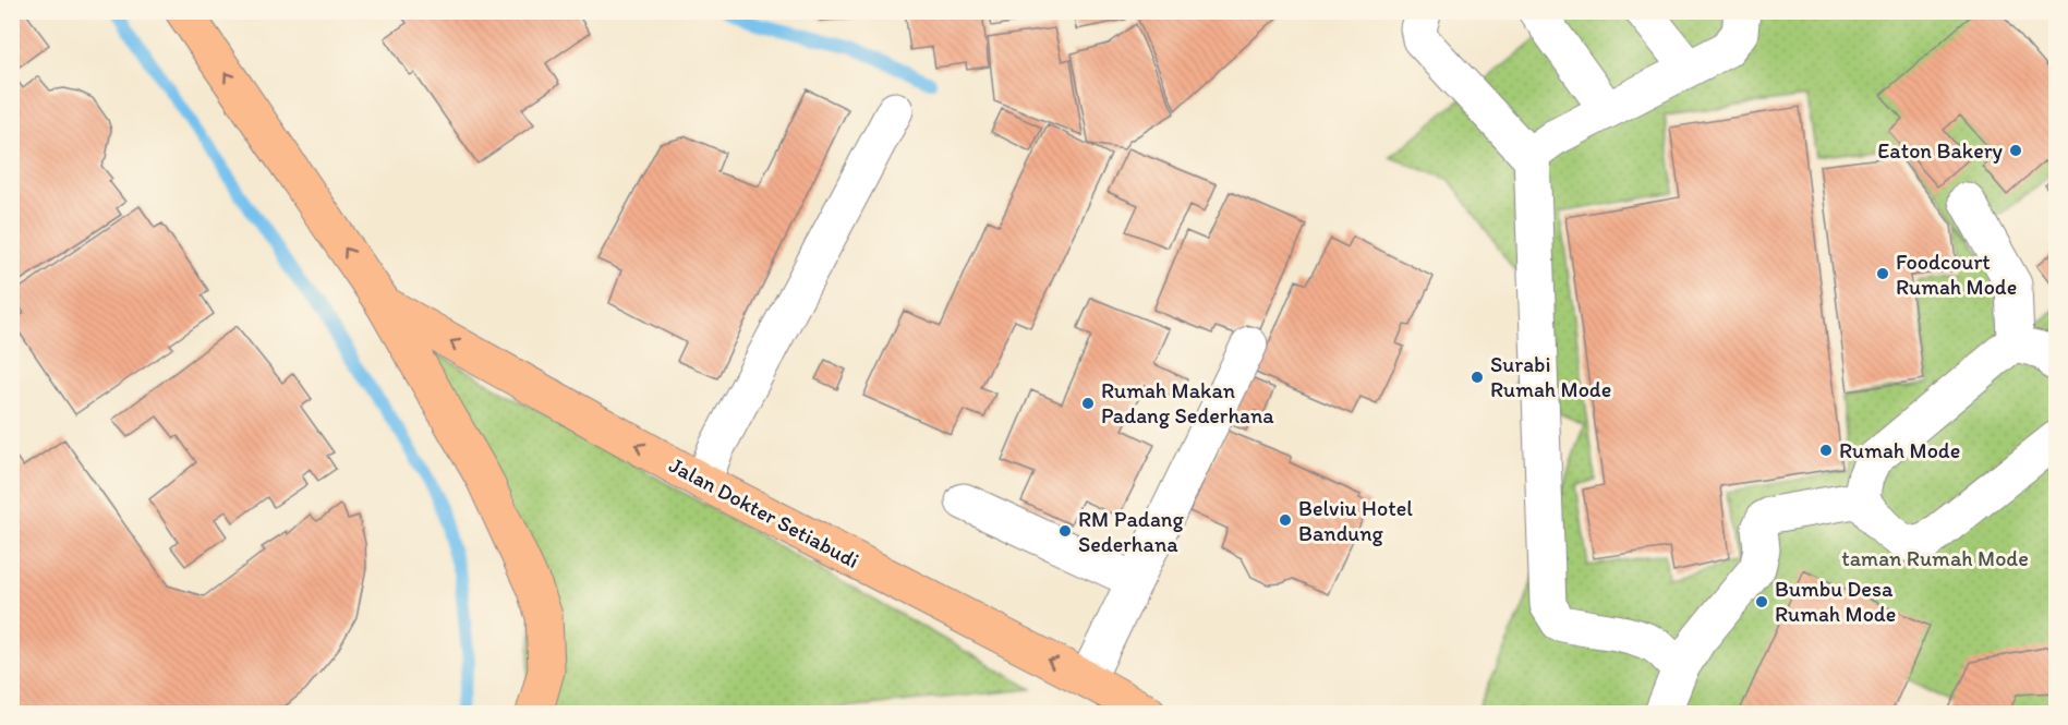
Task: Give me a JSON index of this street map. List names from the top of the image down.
{
  "streets": {
    "main road": ["Jalan Dokter Setiabudi"]
  },
  "one_way": ["Jalan Dokter Setiabudi"],
  "parks": ["taman Rumah Mode"],
  "places": [
    "Eaton Bakery",
    "Foodcourt Rumah Mode",
    "Surabi Rumah Mode",
    "Rumah Makan Padang Sederhana",
    "Rumah Mode",
    "Belviu Hotel Bandung",
    "RM Padang Sederhana",
    "Bumbu Desa Rumah Mode"
  ]
}
